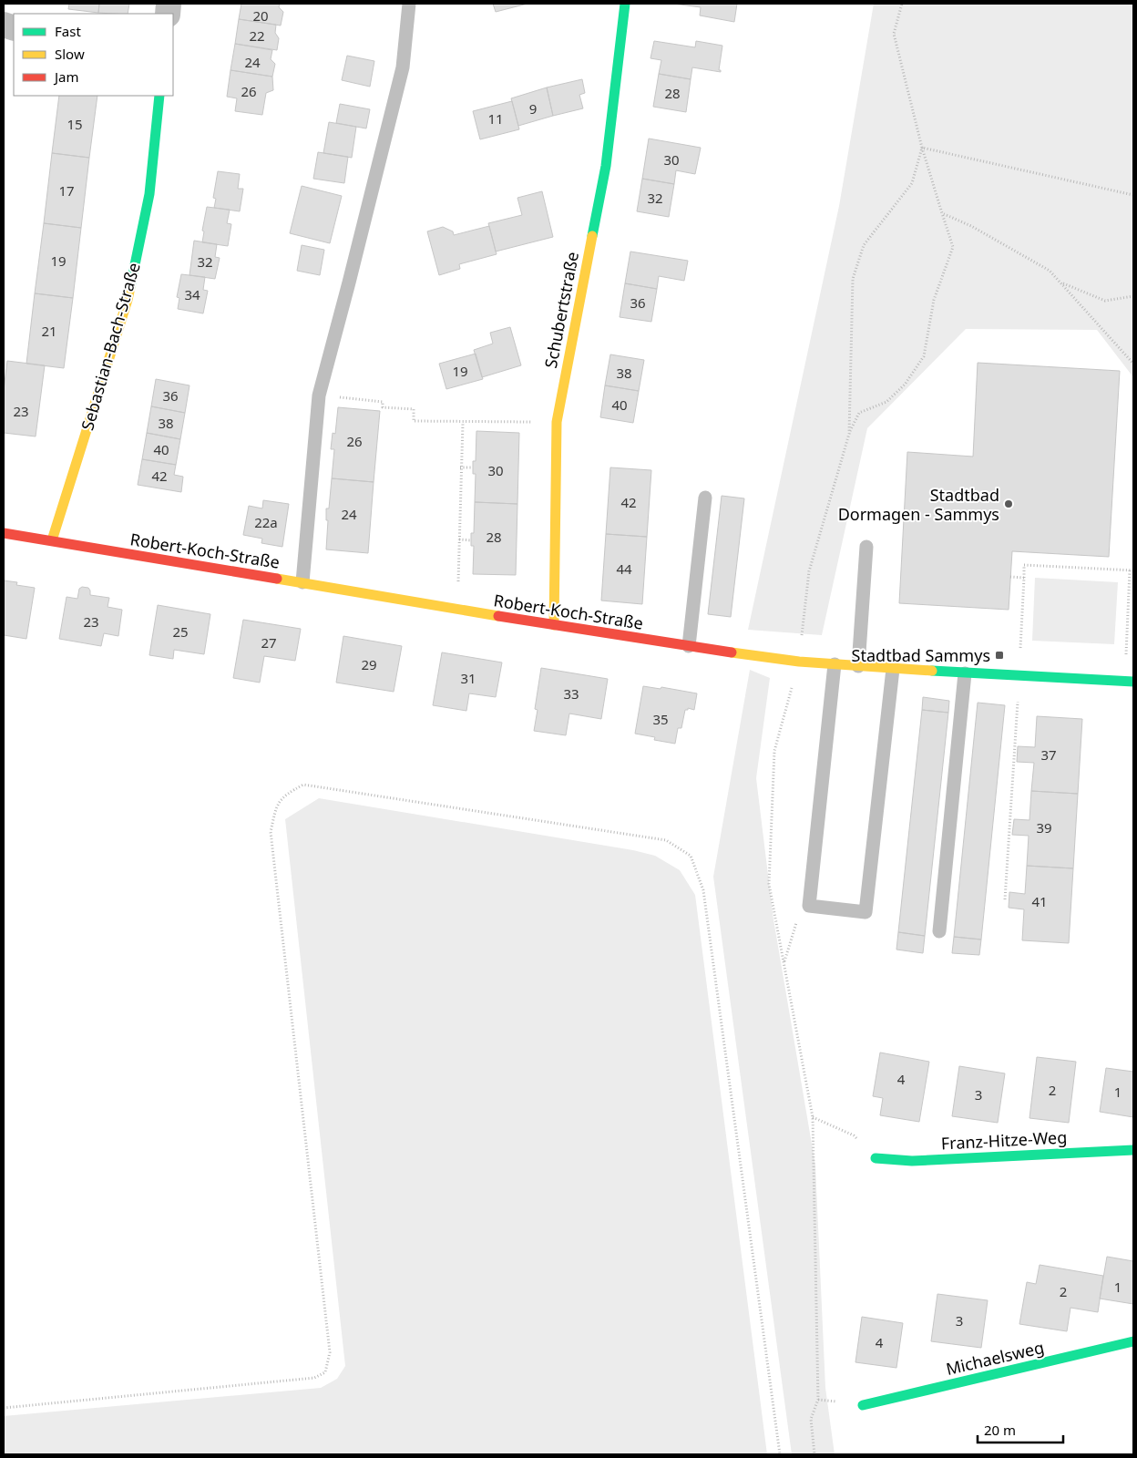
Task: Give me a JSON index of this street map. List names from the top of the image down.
{
  "streets": {
    "street": [
      "Schubertstraße",
      "Sebastian-Bach-Straße",
      "Robert-Koch-Straße",
      "Franz-Hitze-Weg",
      "Michaelsweg"
    ]
  },
  "crossings": [
    ["Schubertstraße", "Robert-Koch-Straße"],
    ["Sebastian-Bach-Straße", "Robert-Koch-Straße"]
  ],
  "places": {
    "other": ["Stadtbad Dormagen - Sammys"],
    "transit": ["Stadtbad Sammys"]
  },
  "house_numbers": [
    "20",
    "22",
    "24",
    "26",
    "28",
    "9",
    "11",
    "15",
    "30",
    "17",
    "32",
    "19",
    "32",
    "34",
    "36",
    "21",
    "19",
    "38",
    "36",
    "40",
    "23",
    "38",
    "26",
    "40",
    "30",
    "42",
    "42",
    "24",
    "22a",
    "28",
    "44",
    "23",
    "25",
    "27",
    "29",
    "31",
    "33",
    "35",
    "37",
    "39",
    "41",
    "4",
    "2",
    "1",
    "3",
    "1",
    "2",
    "3",
    "4"
  ],
  "legend": ["Fast", "Slow", "Jam"],
  "scale_bar": "20 m"
}
